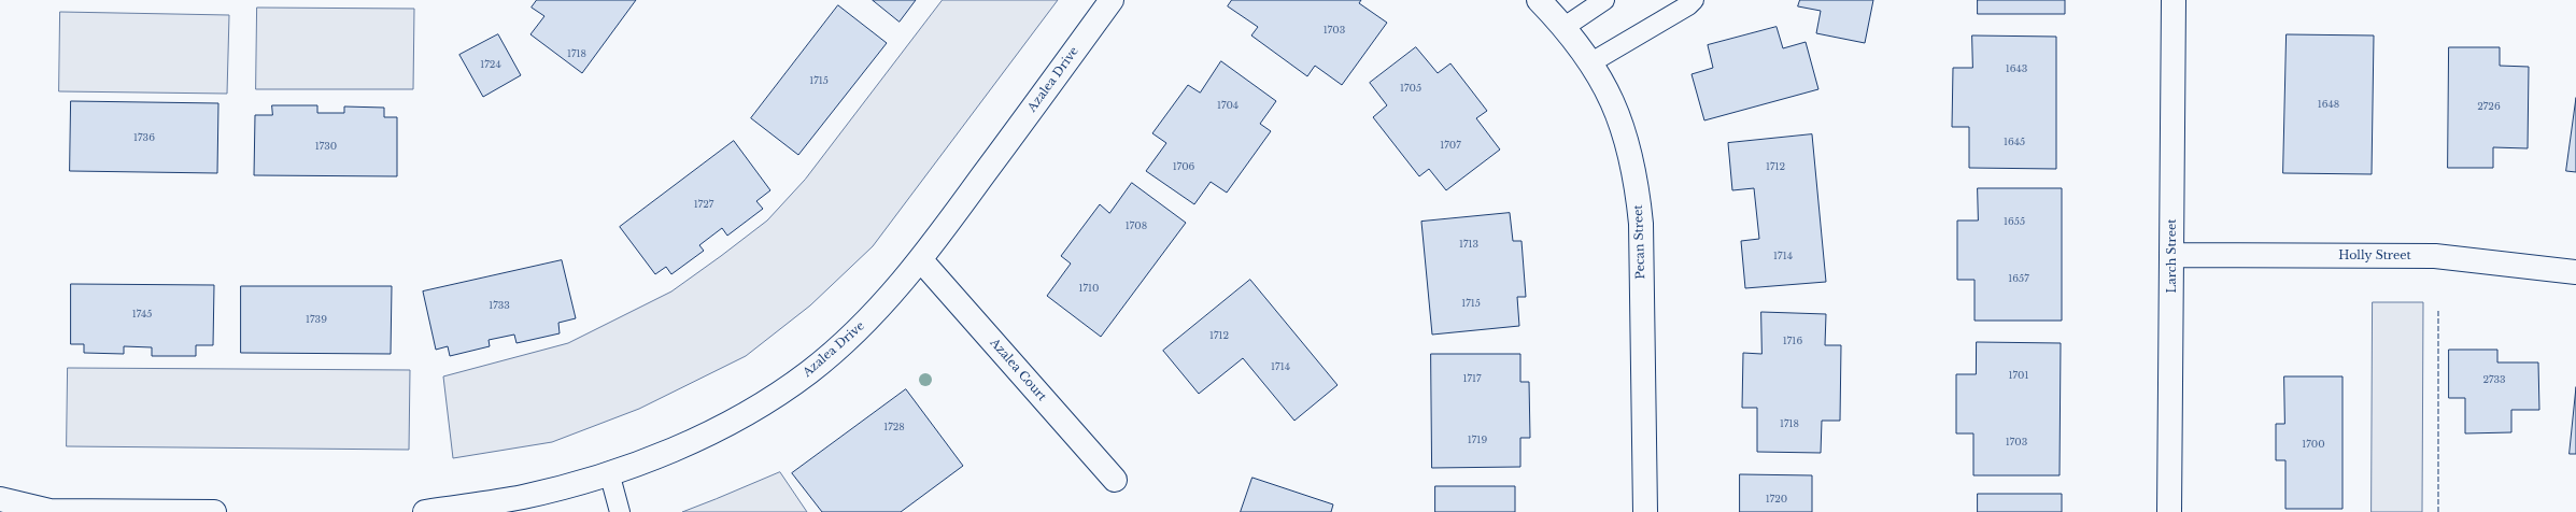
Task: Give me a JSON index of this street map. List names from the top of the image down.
{
  "streets": {
    "street": [
      "Azalea Drive",
      "Pecan Street",
      "Larch Street",
      "Holly Street",
      "Azalea Court"
    ]
  },
  "crossings": [
    ["Azalea Drive", "Azalea Court"],
    ["Larch Street", "Holly Street"]
  ],
  "house_numbers": [
    "1703",
    "1718",
    "1724",
    "1643",
    "1715",
    "1705",
    "1648",
    "1704",
    "2726",
    "1736",
    "1645",
    "1707",
    "1730",
    "1706",
    "1712",
    "1727",
    "1655",
    "1708",
    "1713",
    "1714",
    "1657",
    "1710",
    "1715",
    "1733",
    "1745",
    "1739",
    "1712",
    "1716",
    "1714",
    "1701",
    "1717",
    "2733",
    "1718",
    "1728",
    "1719",
    "1703",
    "1700",
    "1720"
  ]
}
